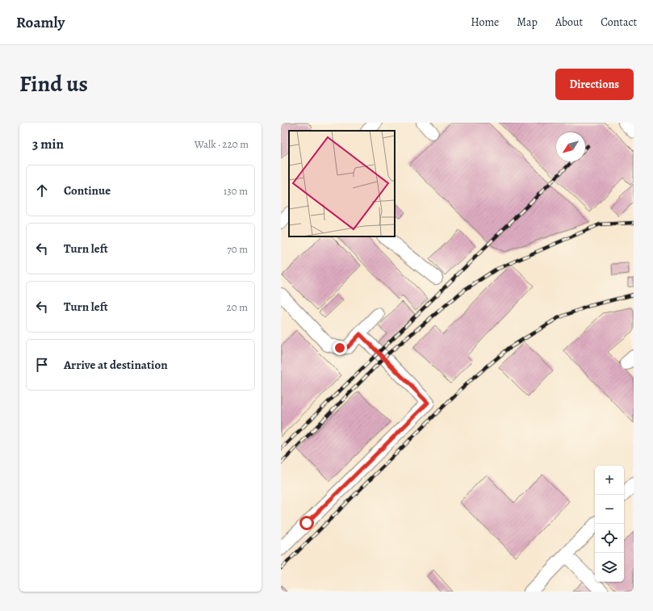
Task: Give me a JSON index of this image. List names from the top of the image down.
{
  "north": "bottom left",
  "page": {
    "header": "Roamly",
    "nav": [
      "Home",
      "Map",
      "About",
      "Contact"
    ],
    "title": "Find us",
    "buttons": "Directions",
    "heading": ["3 min", "Walk · 220 m"],
    "list": [
      ["Continue", "130 m"],
      ["Turn left", "70 m"],
      ["Turn left", "20 m"],
      "Arrive at destination"
    ],
    "map_buttons": ["+", "−"]
  }
}
